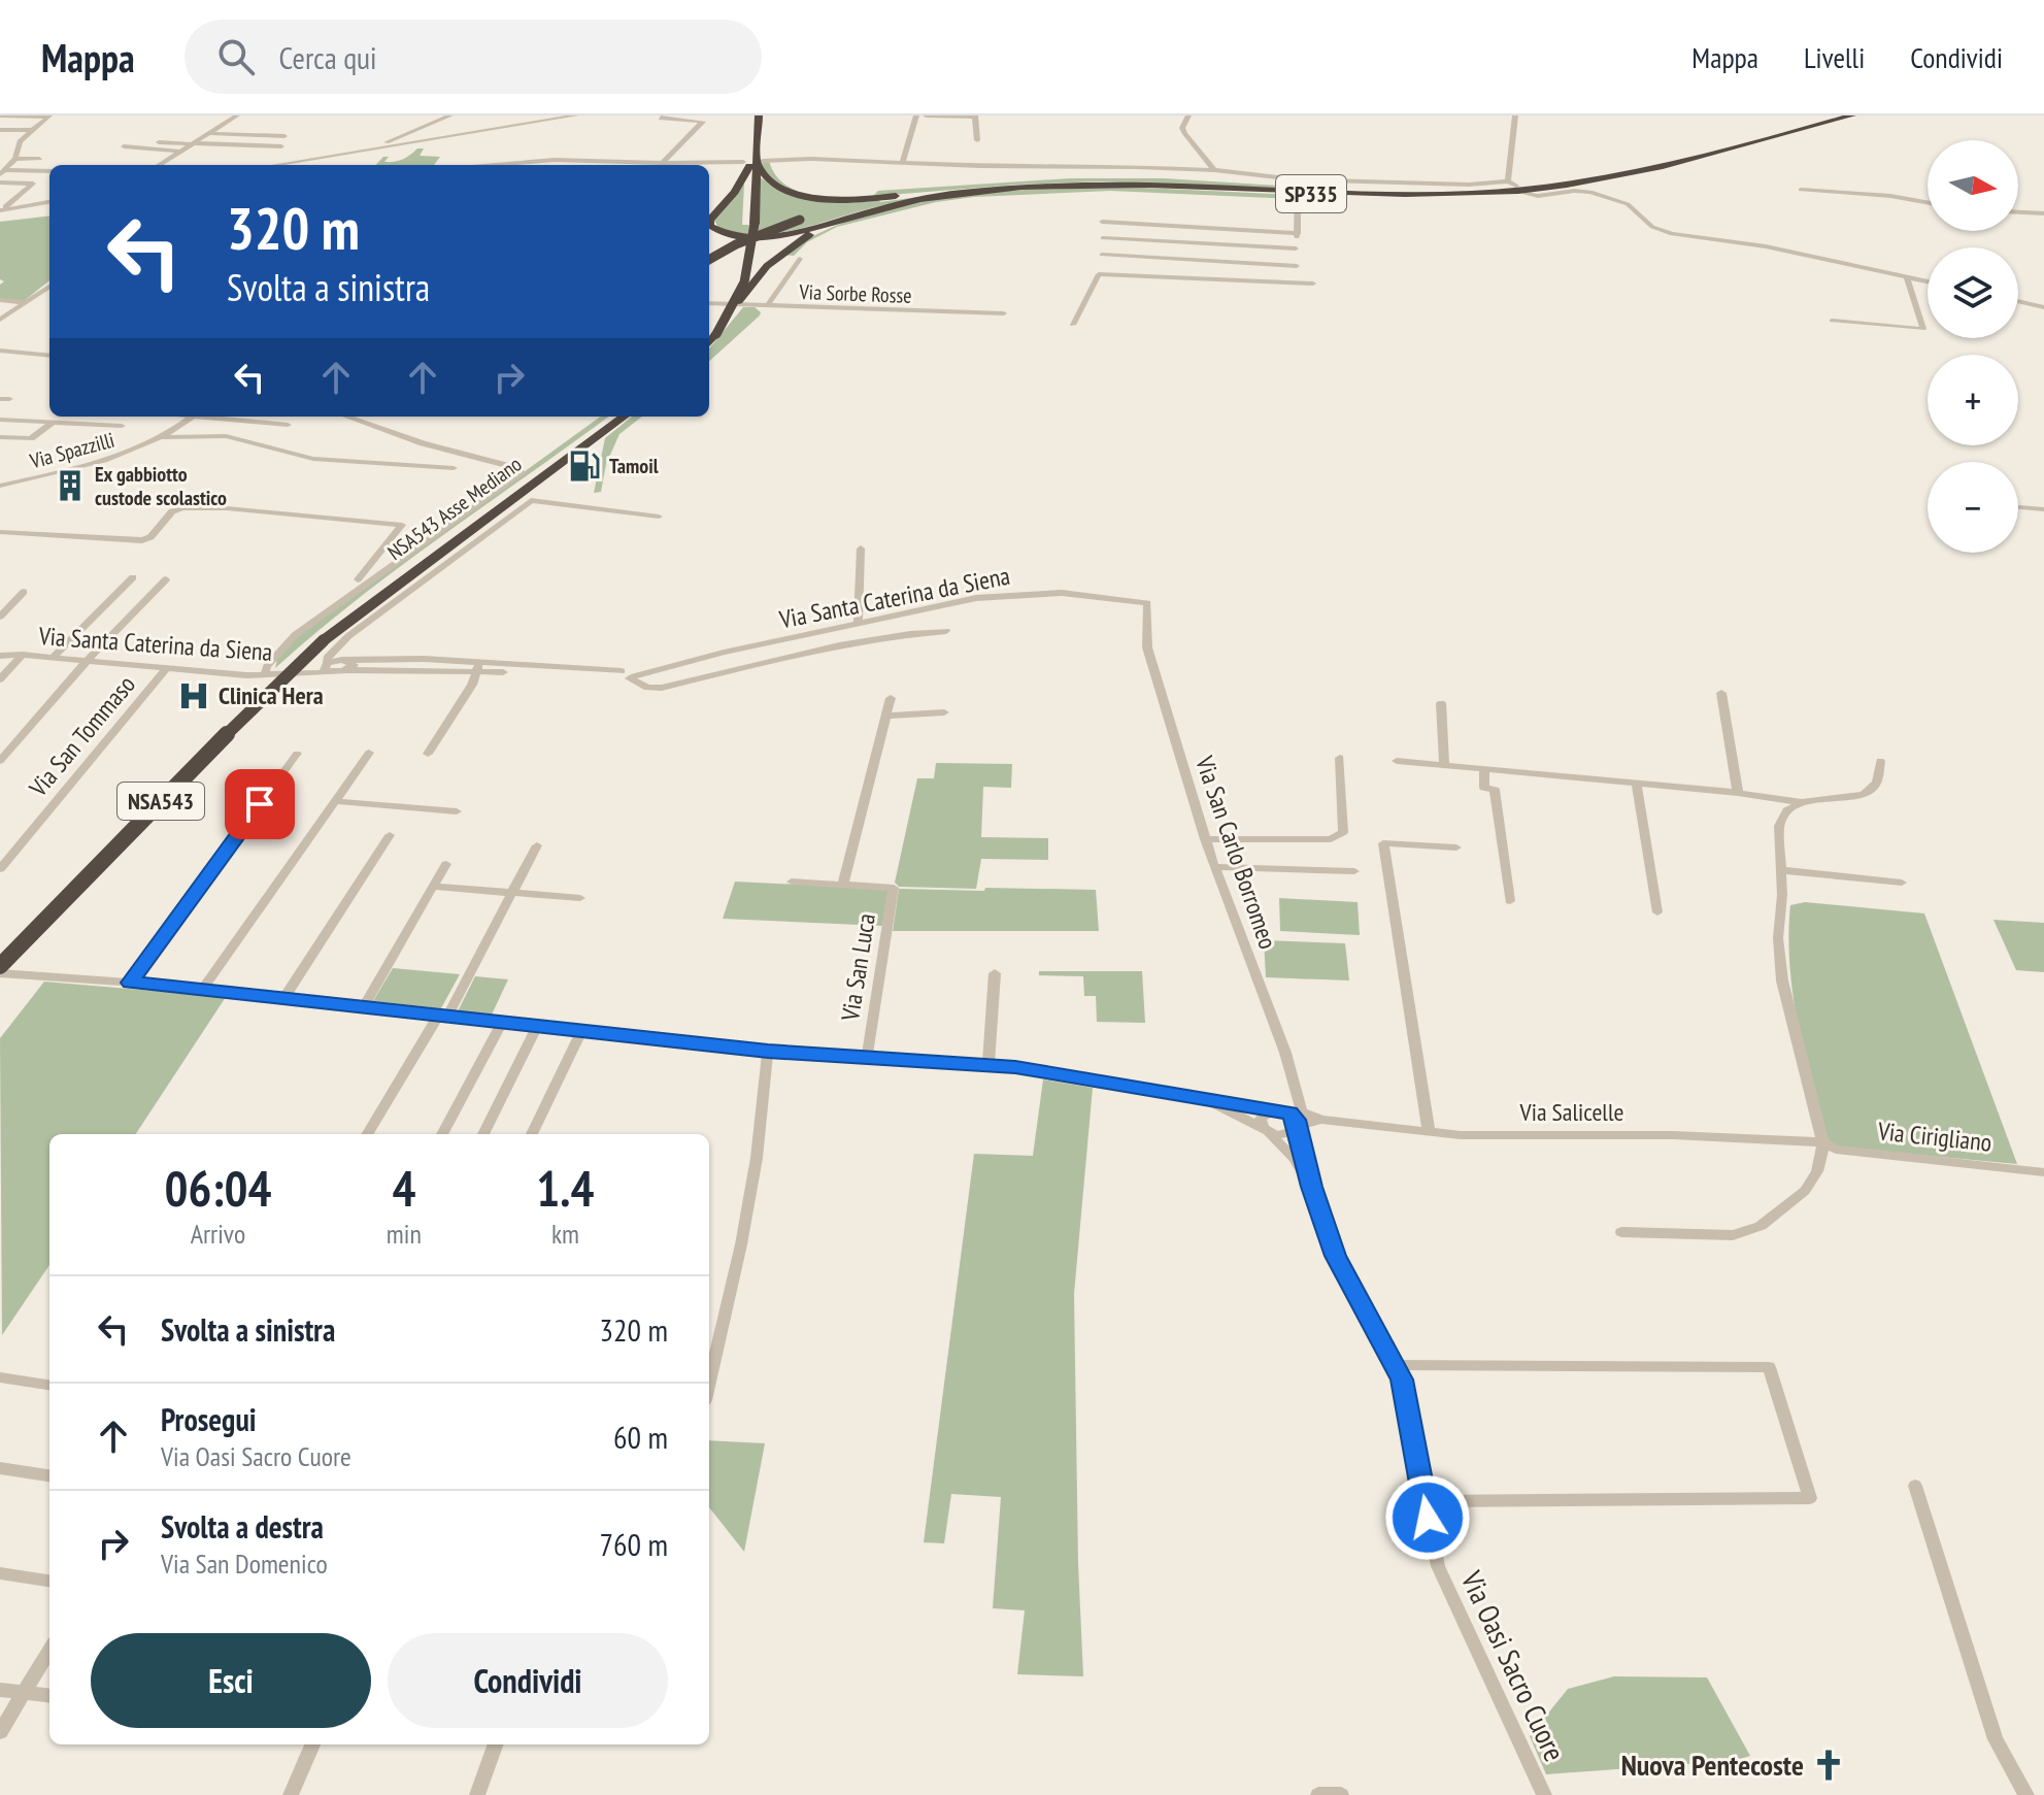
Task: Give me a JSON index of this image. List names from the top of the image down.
{
  "streets": {
    "highway": ["SP335", "NSA543 Asse Mediano", "NSA543"],
    "street": [
      "Via Sorbe Rosse",
      "Via Spazzilli",
      "Via Santa Caterina da Siena",
      "Via San Tommaso",
      "Via San Carlo Borromeo",
      "Via San Luca",
      "Via Salicelle",
      "Via Cirigliano",
      "Via Oasi Sacro Cuore"
    ]
  },
  "crossings": [
    ["Via Santa Caterina da Siena", "Via San Tommaso"],
    ["Via Santa Caterina da Siena", "Via San Carlo Borromeo"],
    ["Via San Luca", "Via Oasi Sacro Cuore"],
    ["Via Salicelle", "Via Cirigliano"]
  ],
  "places": {
    "fuel station": ["Tamoil"],
    "building": ["Ex gabbiotto custode scolastico"],
    "hospital": ["Clinica Hera"],
    "church": ["Nuova Pentecoste"]
  },
  "north": "right",
  "page": {
    "header": "Mappa",
    "search": "Cerca qui",
    "nav": ["Mappa", "Livelli", "Condividi"],
    "map_buttons": ["+", "−"],
    "turn": ["320 m", "Svolta a sinistra"],
    "eta": [
      "06:04",
      "Arrivo",
      "4",
      "min",
      "1.4",
      "km"
    ],
    "list": [
      {
        "name": "Svolta a sinistra",
        "value": "320 m"
      },
      {
        "name": "Prosegui",
        "note": "Via Oasi Sacro Cuore",
        "value": "60 m"
      },
      {
        "name": "Svolta a destra",
        "note": "Via San Domenico",
        "value": "760 m"
      }
    ],
    "buttons": ["Esci", "Condividi"]
  }
}
